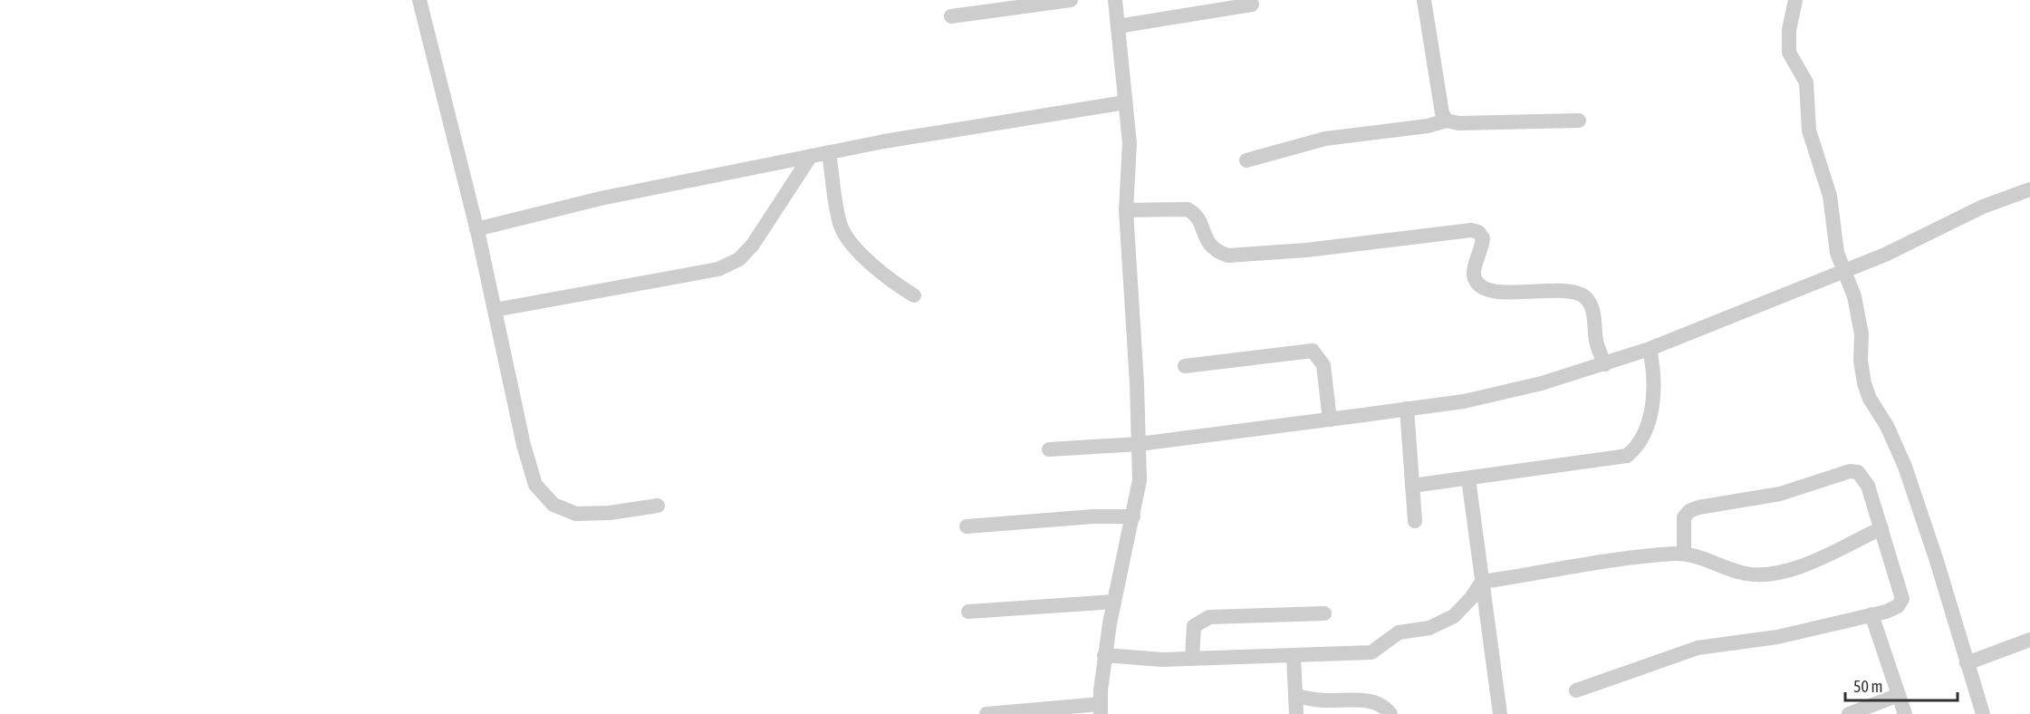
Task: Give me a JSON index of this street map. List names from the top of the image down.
{
  "scale_bar": "50 m"
}
